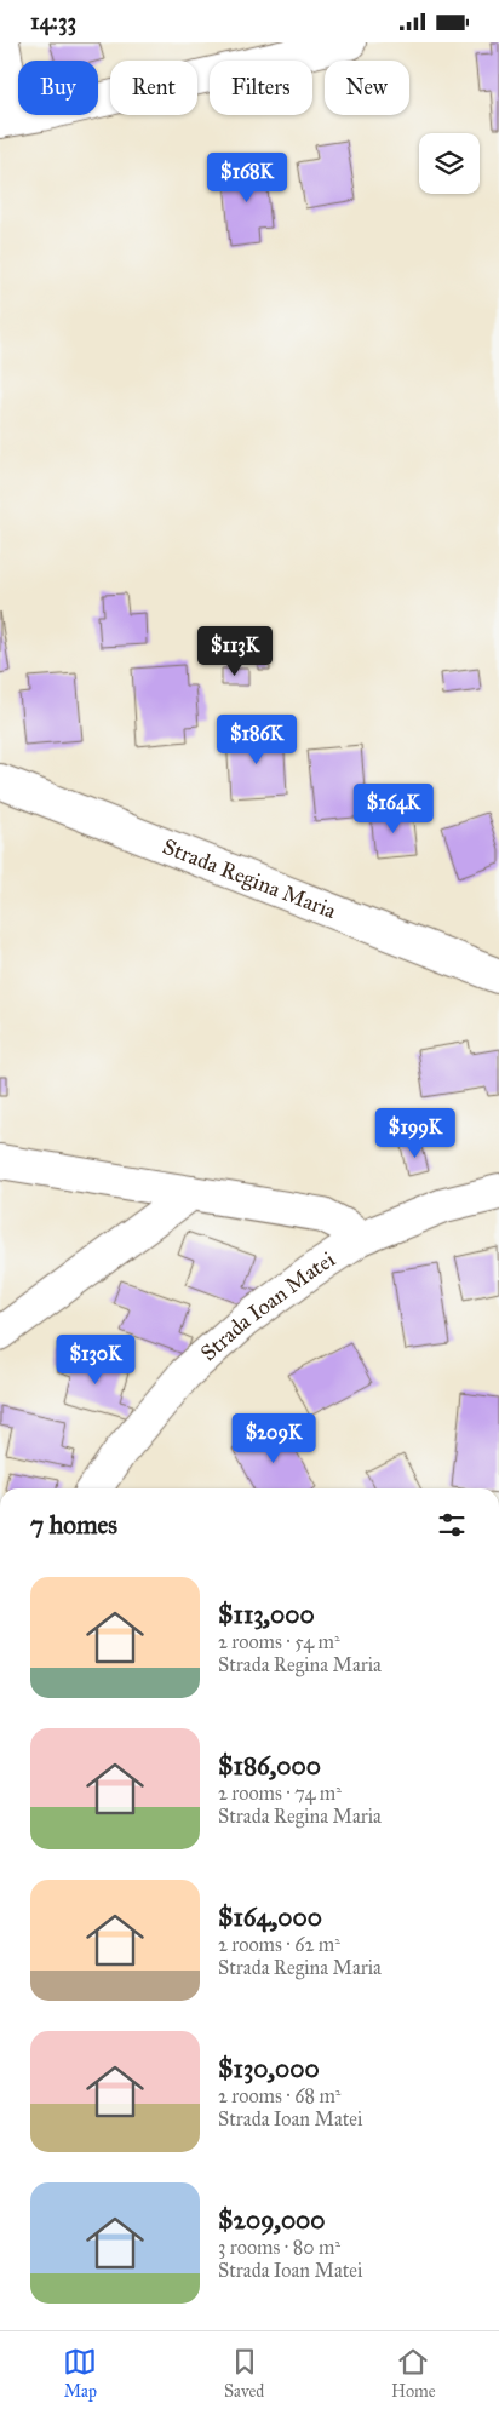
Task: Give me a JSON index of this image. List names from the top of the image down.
{
  "streets": {
    "street": ["Strada Regina Maria", "Strada Ioan Matei"]
  },
  "page": {
    "status": "14:33",
    "chip": [
      "Buy",
      "Rent",
      "Filters",
      "New"
    ],
    "price": [
      "$168K",
      "$113K",
      "$186K",
      "$164K",
      "$199K",
      "$130K",
      "$209K"
    ],
    "heading": "7 homes",
    "list": [
      {
        "name": "$113,000",
        "note": "2 rooms · 54 m² · Strada Regina Maria"
      },
      {
        "name": "$186,000",
        "note": "2 rooms · 74 m² · Strada Regina Maria"
      },
      {
        "name": "$164,000",
        "note": "2 rooms · 62 m² · Strada Regina Maria"
      },
      {
        "name": "$130,000",
        "note": "2 rooms · 68 m² · Strada Ioan Matei"
      },
      {
        "name": "$209,000",
        "note": "3 rooms · 80 m² · Strada Ioan Matei"
      }
    ],
    "tabs": ["Map", "Saved", "Home"]
  }
}
